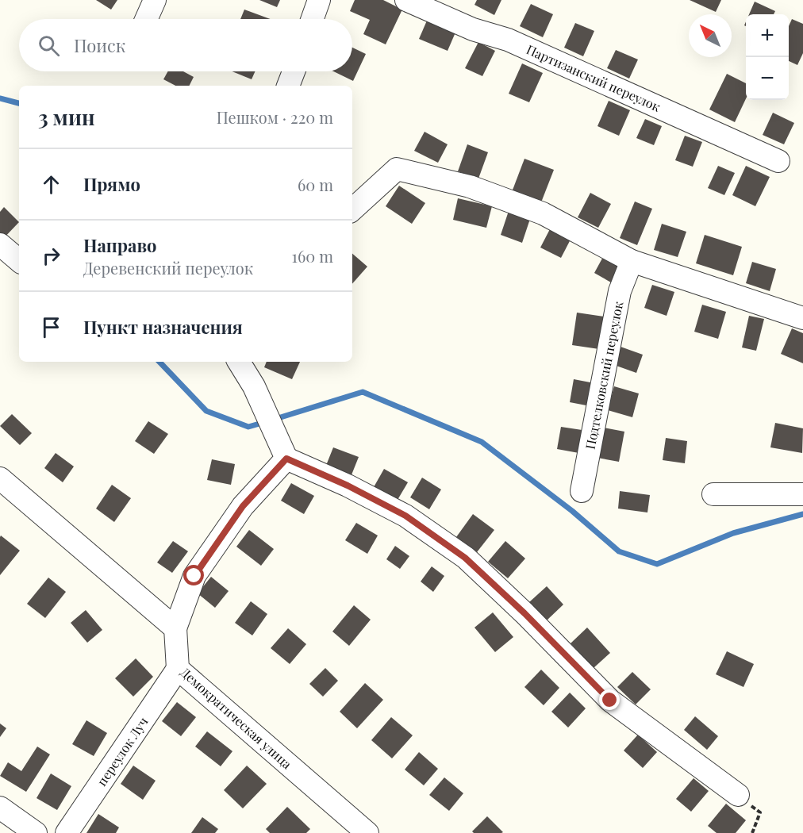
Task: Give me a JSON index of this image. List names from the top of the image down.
{
  "streets": {
    "street": [
      "Партизанский переулок",
      "Подтелковский переулок",
      "Демократическая улица",
      "переулок Луч"
    ]
  },
  "crossings": [
    ["Демократическая улица", "переулок Луч"]
  ],
  "north": "top left",
  "page": {
    "map_buttons": ["+", "−"],
    "search": "Поиск",
    "heading": ["3 мин", "Пешком · 220 m"],
    "list": [
      ["Прямо", "60 m"],
      ["Направо", "Деревенский переулок", "160 m"],
      "Пункт назначения"
    ]
  }
}
